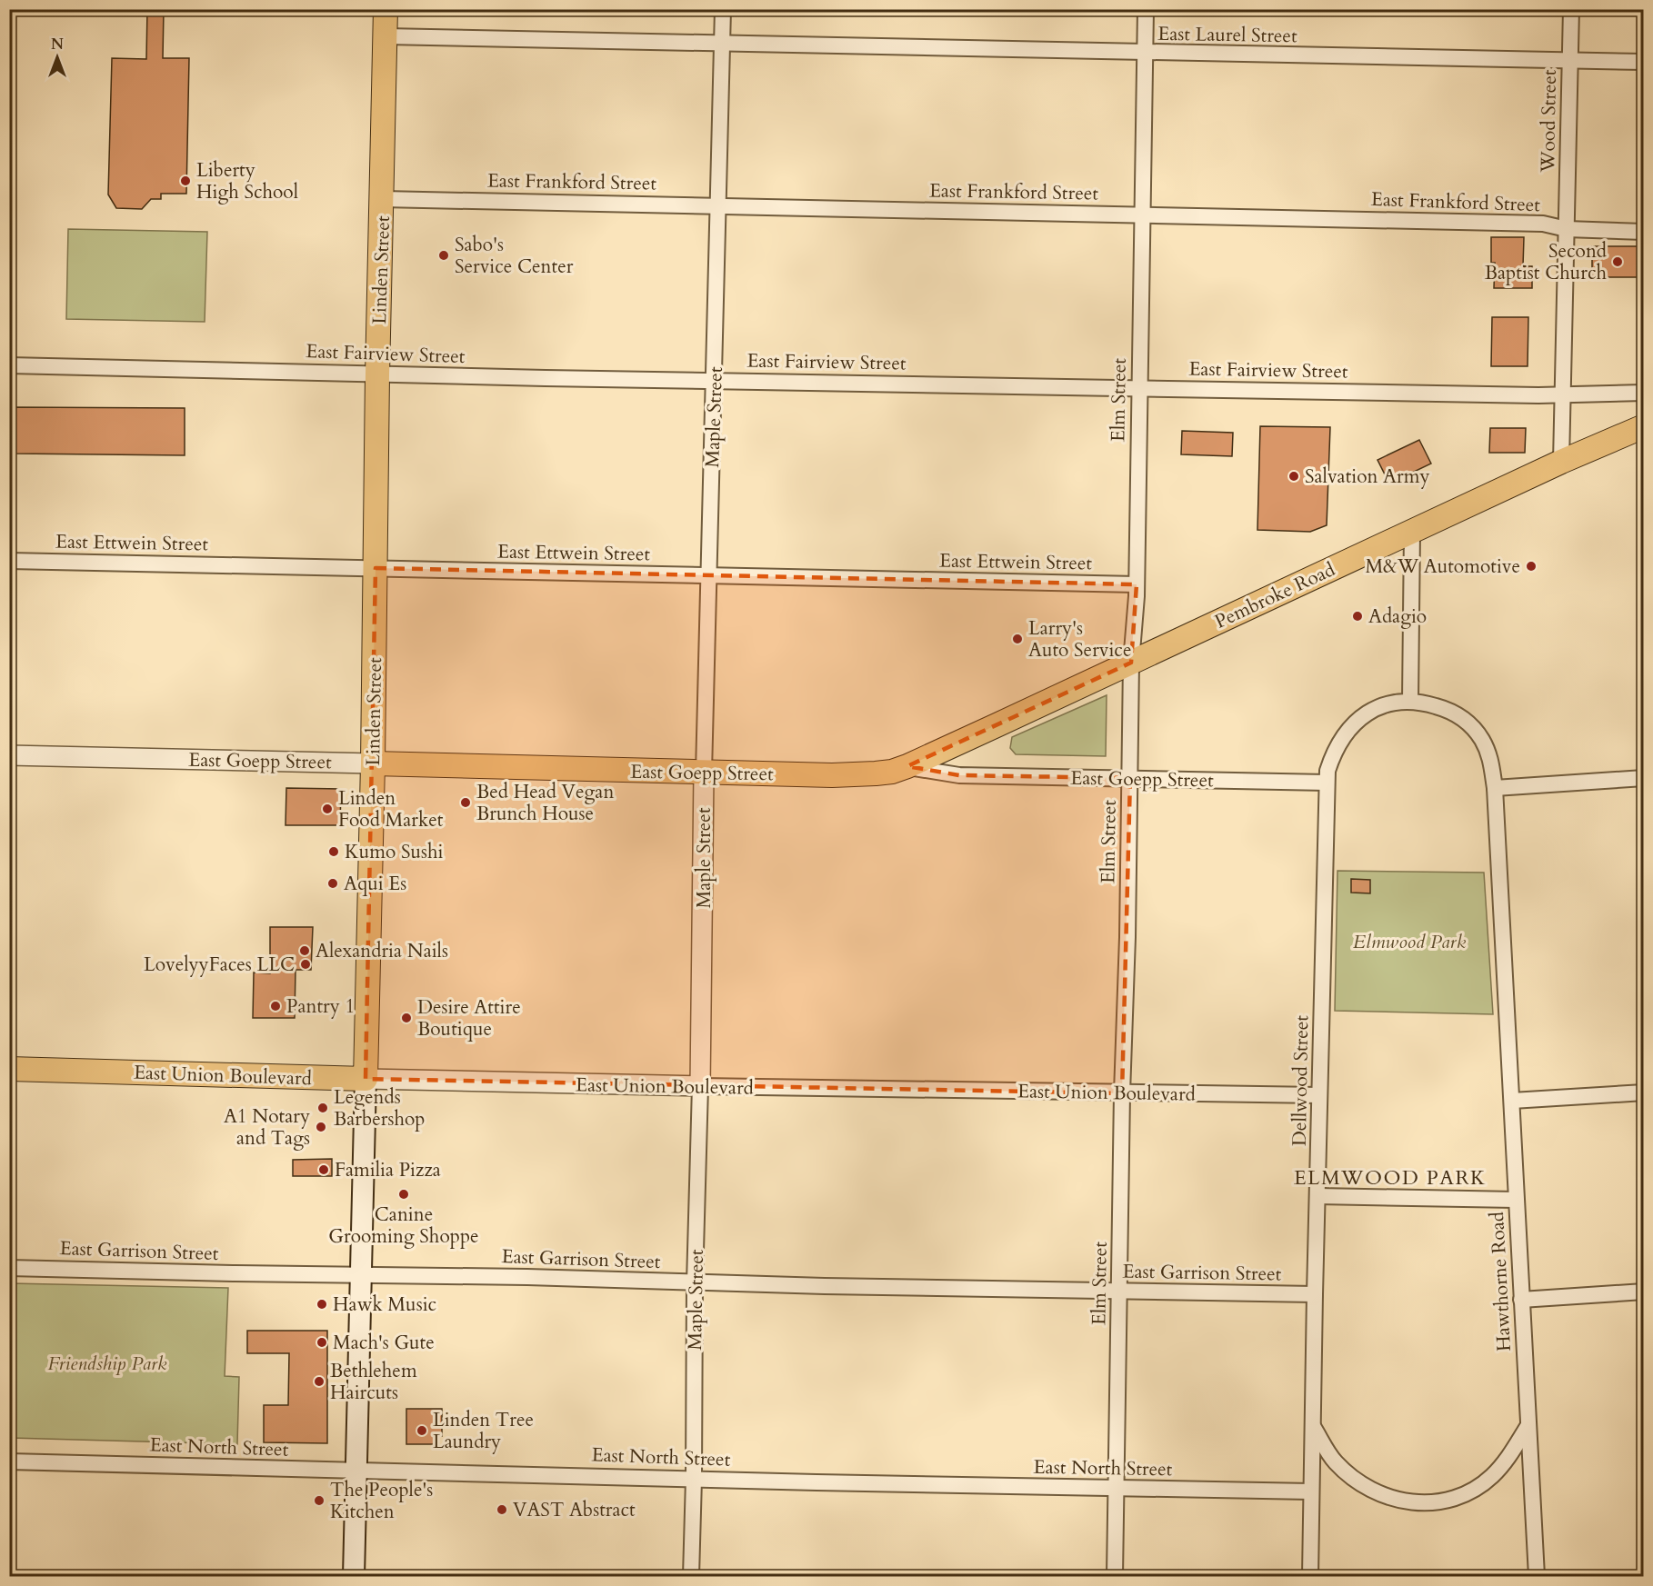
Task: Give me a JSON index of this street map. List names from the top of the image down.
{
  "streets": {
    "main road": [
      "Linden Street",
      "Pembroke Road",
      "East Goepp Street",
      "East Union Boulevard"
    ],
    "street": [
      "East Laurel Street",
      "Wood Street",
      "East Frankford Street",
      "East Fairview Street",
      "Elm Street",
      "Maple Street",
      "East Ettwein Street",
      "Dellwood Street",
      "East Garrison Street",
      "Hawthorne Road",
      "East North Street"
    ]
  },
  "crossings": [
    ["East Laurel Street", "Wood Street"],
    ["East Laurel Street", "Linden Street"],
    ["East Laurel Street", "Elm Street"],
    ["East Laurel Street", "Maple Street"],
    ["Wood Street", "East Frankford Street"],
    ["Wood Street", "East Fairview Street"],
    ["Wood Street", "Pembroke Road"],
    ["East Frankford Street", "Linden Street"],
    ["East Frankford Street", "Elm Street"],
    ["East Frankford Street", "Maple Street"],
    ["Linden Street", "East Fairview Street"],
    ["Linden Street", "East Ettwein Street"],
    ["Linden Street", "East Goepp Street"],
    ["Linden Street", "East Union Boulevard"],
    ["Linden Street", "East Garrison Street"],
    ["Linden Street", "East North Street"],
    ["East Fairview Street", "Elm Street"],
    ["East Fairview Street", "Maple Street"],
    ["Elm Street", "East Ettwein Street"],
    ["Elm Street", "Pembroke Road"],
    ["Elm Street", "East Goepp Street"],
    ["Elm Street", "East Union Boulevard"],
    ["Elm Street", "East Garrison Street"],
    ["Elm Street", "East North Street"],
    ["Maple Street", "East Ettwein Street"],
    ["Maple Street", "East Goepp Street"],
    ["Maple Street", "East Union Boulevard"],
    ["Maple Street", "East Garrison Street"],
    ["Maple Street", "East North Street"],
    ["Pembroke Road", "East Goepp Street"],
    ["East Goepp Street", "Dellwood Street"],
    ["East Union Boulevard", "Dellwood Street"],
    ["Dellwood Street", "East Garrison Street"],
    ["Dellwood Street", "Hawthorne Road"],
    ["Dellwood Street", "East North Street"]
  ],
  "districts": ["ELMWOOD PARK"],
  "parks": ["Elmwood Park", "Friendship Park"],
  "places": [
    "Liberty High School",
    "Sabo's Service Center",
    "Second Baptist Church",
    "Salvation Army",
    "M&W Automotive",
    "Adagio",
    "Larry's Auto Service",
    "Bed Head Vegan Brunch House",
    "Linden Food Market",
    "Kumo Sushi",
    "Aqui Es",
    "Alexandria Nails",
    "LovelyyFaces LLC",
    "Pantry 1",
    "Desire Attire Boutique",
    "Legends Barbershop",
    "A1 Notary and Tags",
    "Familia Pizza",
    "Canine Grooming Shoppe",
    "Hawk Music",
    "Mach's Gute",
    "Bethlehem Haircuts",
    "Linden Tree Laundry",
    "The People's Kitchen",
    "VAST Abstract"
  ],
  "north": "top"
}
